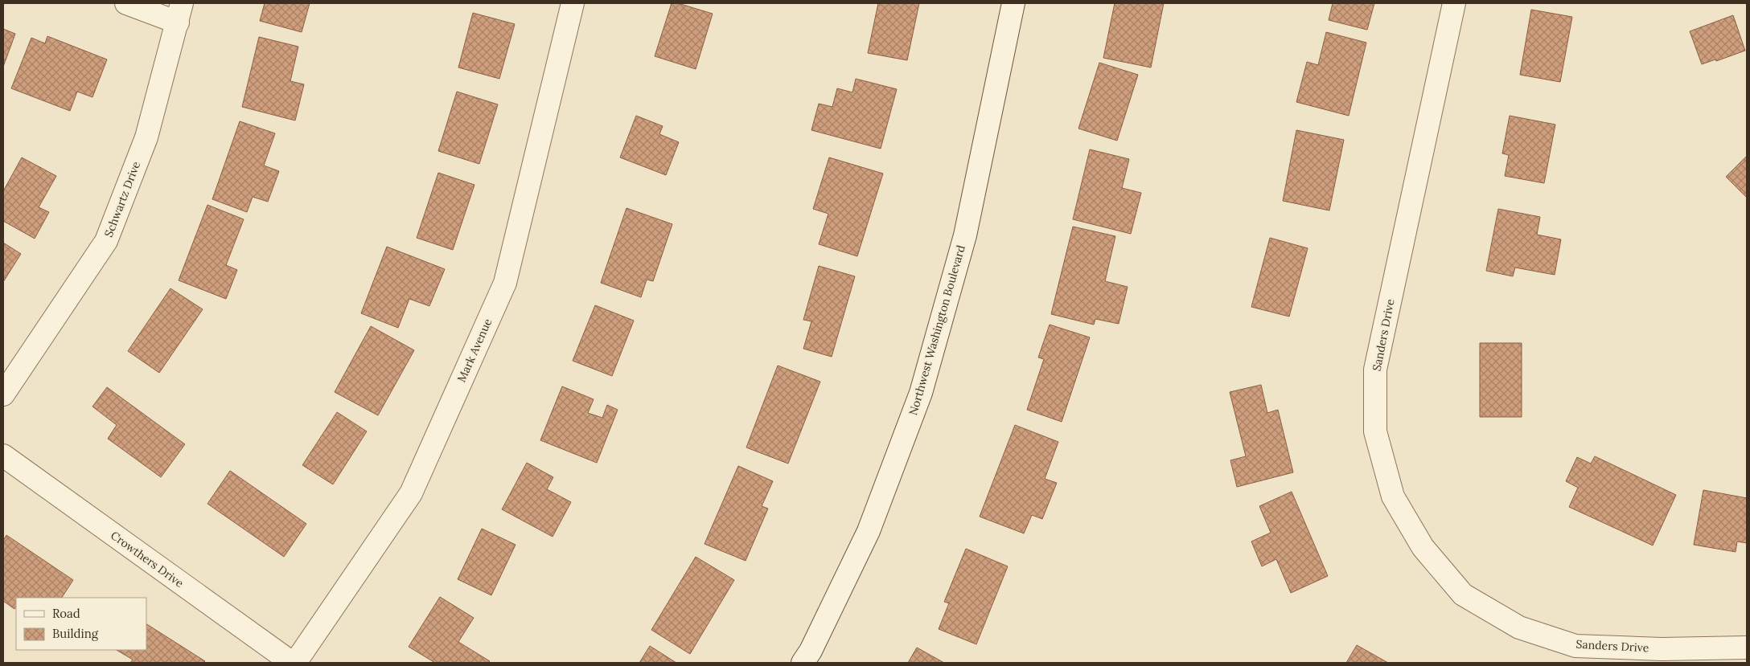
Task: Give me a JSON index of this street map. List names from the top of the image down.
{
  "streets": {
    "street": [
      "Schwartz Drive",
      "Northwest Washington Boulevard",
      "Sanders Drive",
      "Mark Avenue",
      "Crowthers Drive"
    ]
  },
  "legend": ["Road", "Building"]
}
